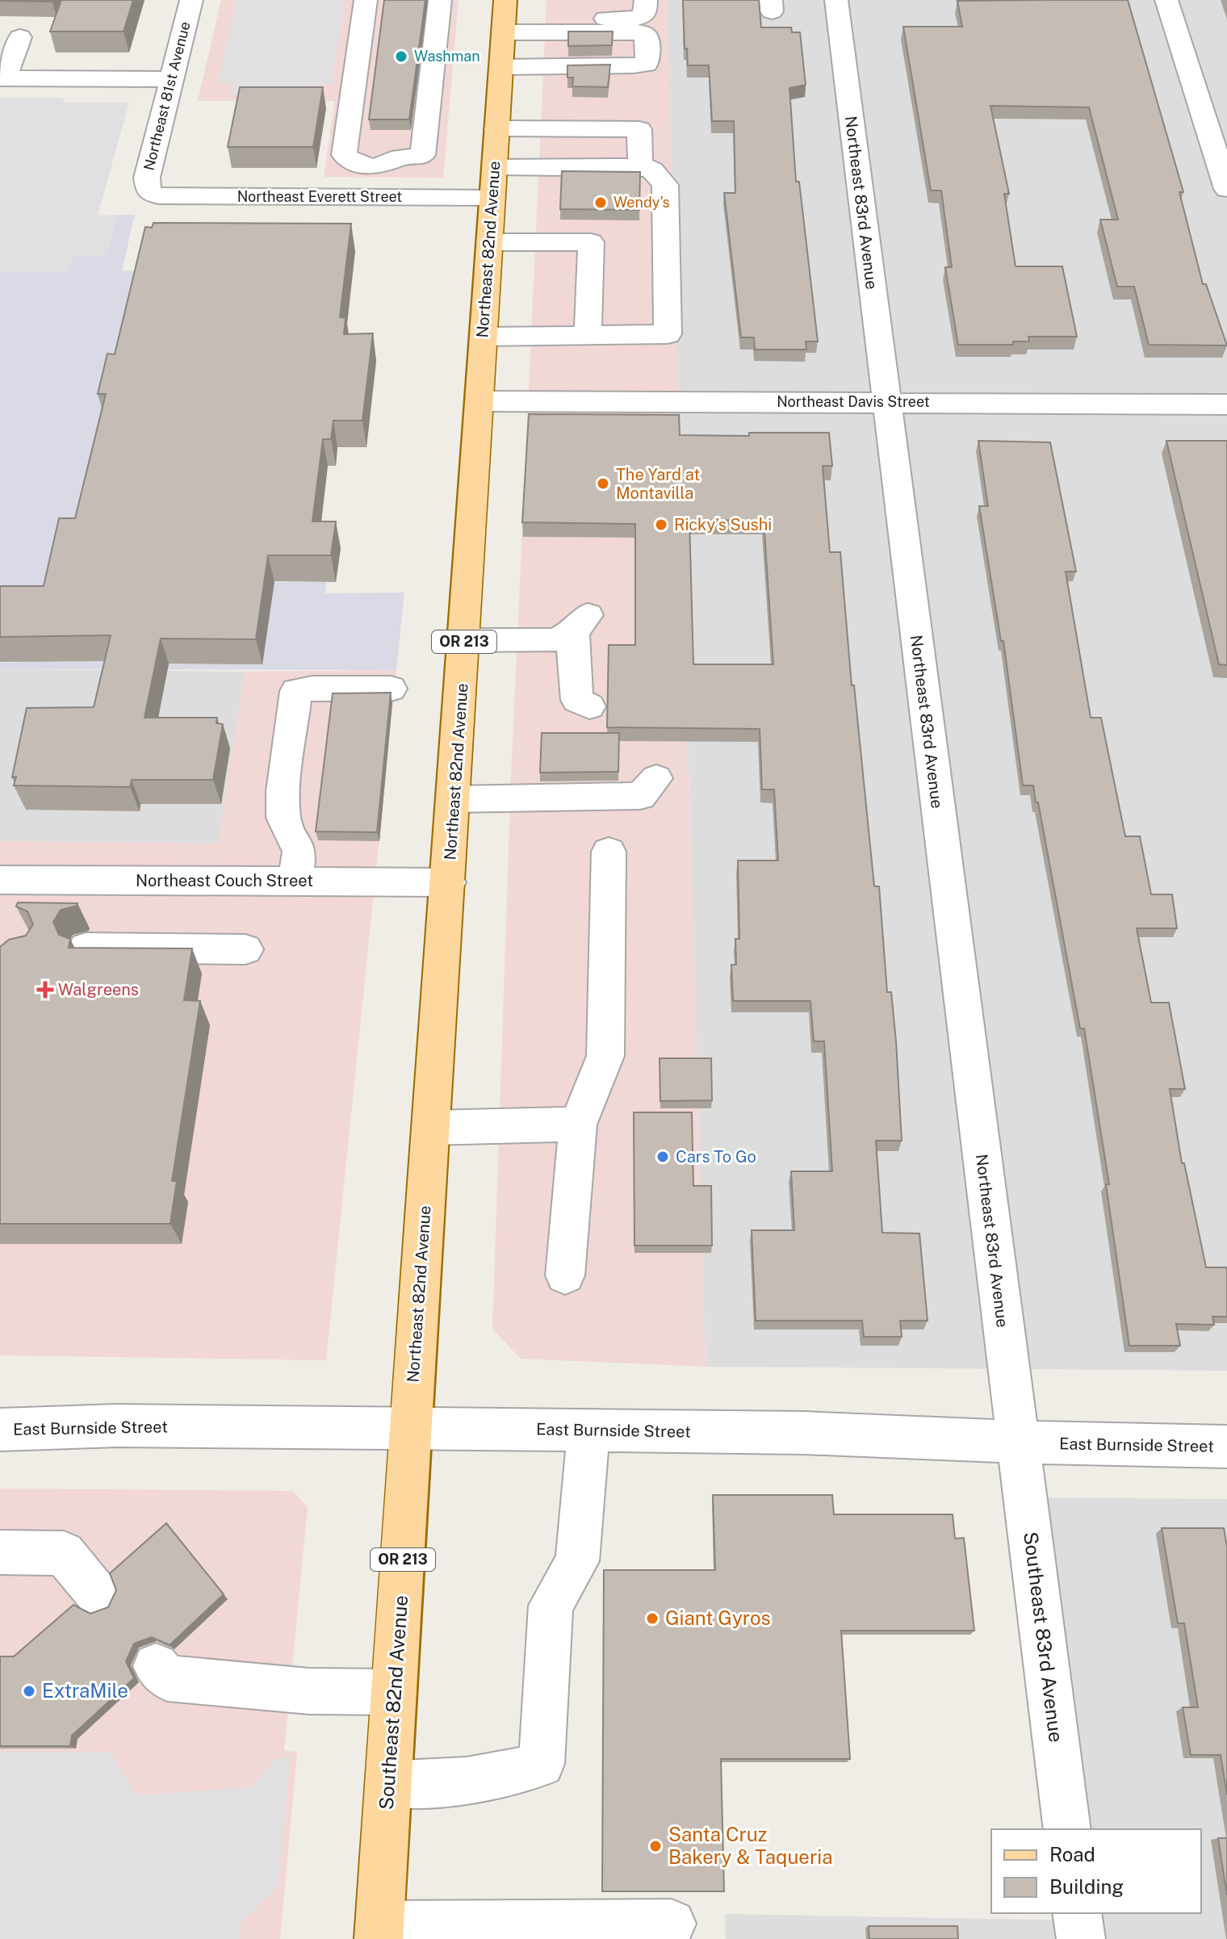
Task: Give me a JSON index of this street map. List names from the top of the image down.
{
  "streets": {
    "main road": ["Northeast 82nd Avenue", "OR 213", "Southeast 82nd Avenue"],
    "street": [
      "Northeast 81st Avenue",
      "Northeast Everett Street",
      "Northeast 83rd Avenue",
      "Northeast Davis Street",
      "Northeast Couch Street",
      "East Burnside Street",
      "Southeast 83rd Avenue"
    ]
  },
  "crossings": [
    ["Northeast 81st Avenue", "Northeast Everett Street"],
    ["Northeast Everett Street", "Northeast 82nd Avenue"],
    ["Northeast 83rd Avenue", "Northeast Davis Street"],
    ["Northeast 83rd Avenue", "East Burnside Street"],
    ["Northeast 83rd Avenue", "Southeast 83rd Avenue"],
    ["Northeast 82nd Avenue", "Northeast Davis Street"],
    ["Northeast 82nd Avenue", "Northeast Couch Street"],
    ["Northeast 82nd Avenue", "East Burnside Street"],
    ["Northeast 82nd Avenue", "Southeast 82nd Avenue"],
    ["East Burnside Street", "Southeast 83rd Avenue"],
    ["East Burnside Street", "Southeast 82nd Avenue"]
  ],
  "places": {
    "other": [
      "Washman",
      "Wendy's",
      "The Yard at Montavilla",
      "Ricky’s Sushi",
      "Cars To Go",
      "Giant Gyros",
      "ExtraMile",
      "Santa Cruz Bakery & Taqueria"
    ],
    "health": ["Walgreens"]
  },
  "legend": ["Road", "Building"]
}
